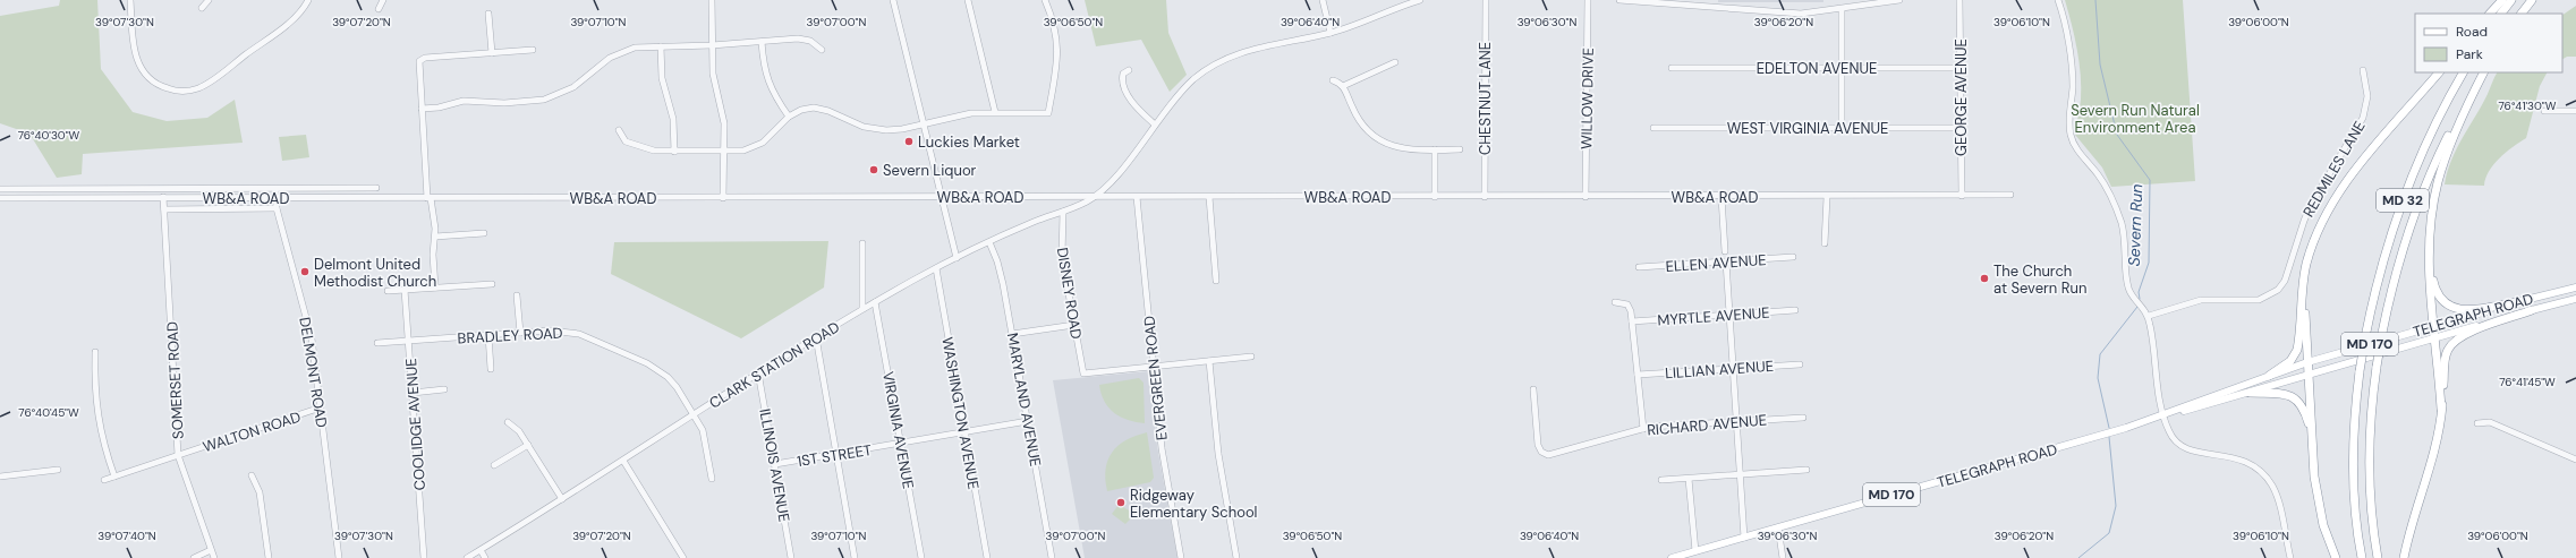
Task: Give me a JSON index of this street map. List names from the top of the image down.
{
  "streets": {
    "highway": ["MD 32"],
    "main road": ["TELEGRAPH ROAD", "MD 170"],
    "street": [
      "EDELTON AVENUE",
      "GEORGE AVENUE",
      "CHESTNUT LANE",
      "WILLOW DRIVE",
      "WEST VIRGINIA AVENUE",
      "REDMILES LANE",
      "WB&A ROAD",
      "ELLEN AVENUE",
      "DISNEY ROAD",
      "MYRTLE AVENUE",
      "BRADLEY ROAD",
      "CLARK STATION ROAD",
      "LILLIAN AVENUE",
      "DELMONT ROAD",
      "EVERGREEN ROAD",
      "SOMERSET ROAD",
      "MARYLAND AVENUE",
      "WASHINGTON AVENUE",
      "COOLIDGE AVENUE",
      "RICHARD AVENUE",
      "VIRGINIA AVENUE",
      "WALTON ROAD",
      "1ST STREET",
      "ILLINOIS AVENUE"
    ]
  },
  "crossings": [
    ["EDELTON AVENUE", "GEORGE AVENUE"],
    ["GEORGE AVENUE", "WEST VIRGINIA AVENUE"],
    ["GEORGE AVENUE", "WB&A ROAD"],
    ["CHESTNUT LANE", "WB&A ROAD"],
    ["WILLOW DRIVE", "WB&A ROAD"],
    ["WB&A ROAD", "CLARK STATION ROAD"],
    ["WB&A ROAD", "DELMONT ROAD"],
    ["WB&A ROAD", "EVERGREEN ROAD"],
    ["WB&A ROAD", "SOMERSET ROAD"],
    ["DISNEY ROAD", "CLARK STATION ROAD"],
    ["DISNEY ROAD", "EVERGREEN ROAD"],
    ["BRADLEY ROAD", "CLARK STATION ROAD"],
    ["BRADLEY ROAD", "COOLIDGE AVENUE"],
    ["CLARK STATION ROAD", "MARYLAND AVENUE"],
    ["CLARK STATION ROAD", "WASHINGTON AVENUE"],
    ["CLARK STATION ROAD", "VIRGINIA AVENUE"],
    ["CLARK STATION ROAD", "ILLINOIS AVENUE"],
    ["DELMONT ROAD", "WALTON ROAD"],
    ["SOMERSET ROAD", "WALTON ROAD"],
    ["MARYLAND AVENUE", "1ST STREET"],
    ["WASHINGTON AVENUE", "1ST STREET"],
    ["VIRGINIA AVENUE", "1ST STREET"],
    ["1ST STREET", "ILLINOIS AVENUE"]
  ],
  "water": ["Severn Run"],
  "parks": ["Severn Run Natural Environment Area"],
  "places": [
    "Luckies Market",
    "Severn Liquor",
    "Delmont United Methodist Church",
    "The Church at Severn Run",
    "Ridgeway Elementary School"
  ],
  "legend": ["Road", "Park"],
  "coordinates": [
    "39°07'30\"N",
    "39°07'20\"N",
    "39°07'10\"N",
    "39°07'00\"N",
    "39°06'40\"N",
    "39°06'20\"N",
    "39°06'50\"N",
    "39°06'30\"N",
    "39°06'10\"N",
    "39°06'00\"N",
    "76°41'30\"W",
    "76°40'30\"W",
    "76°41'45\"W",
    "76°40'45\"W",
    "39°07'40\"N"
  ]
}
